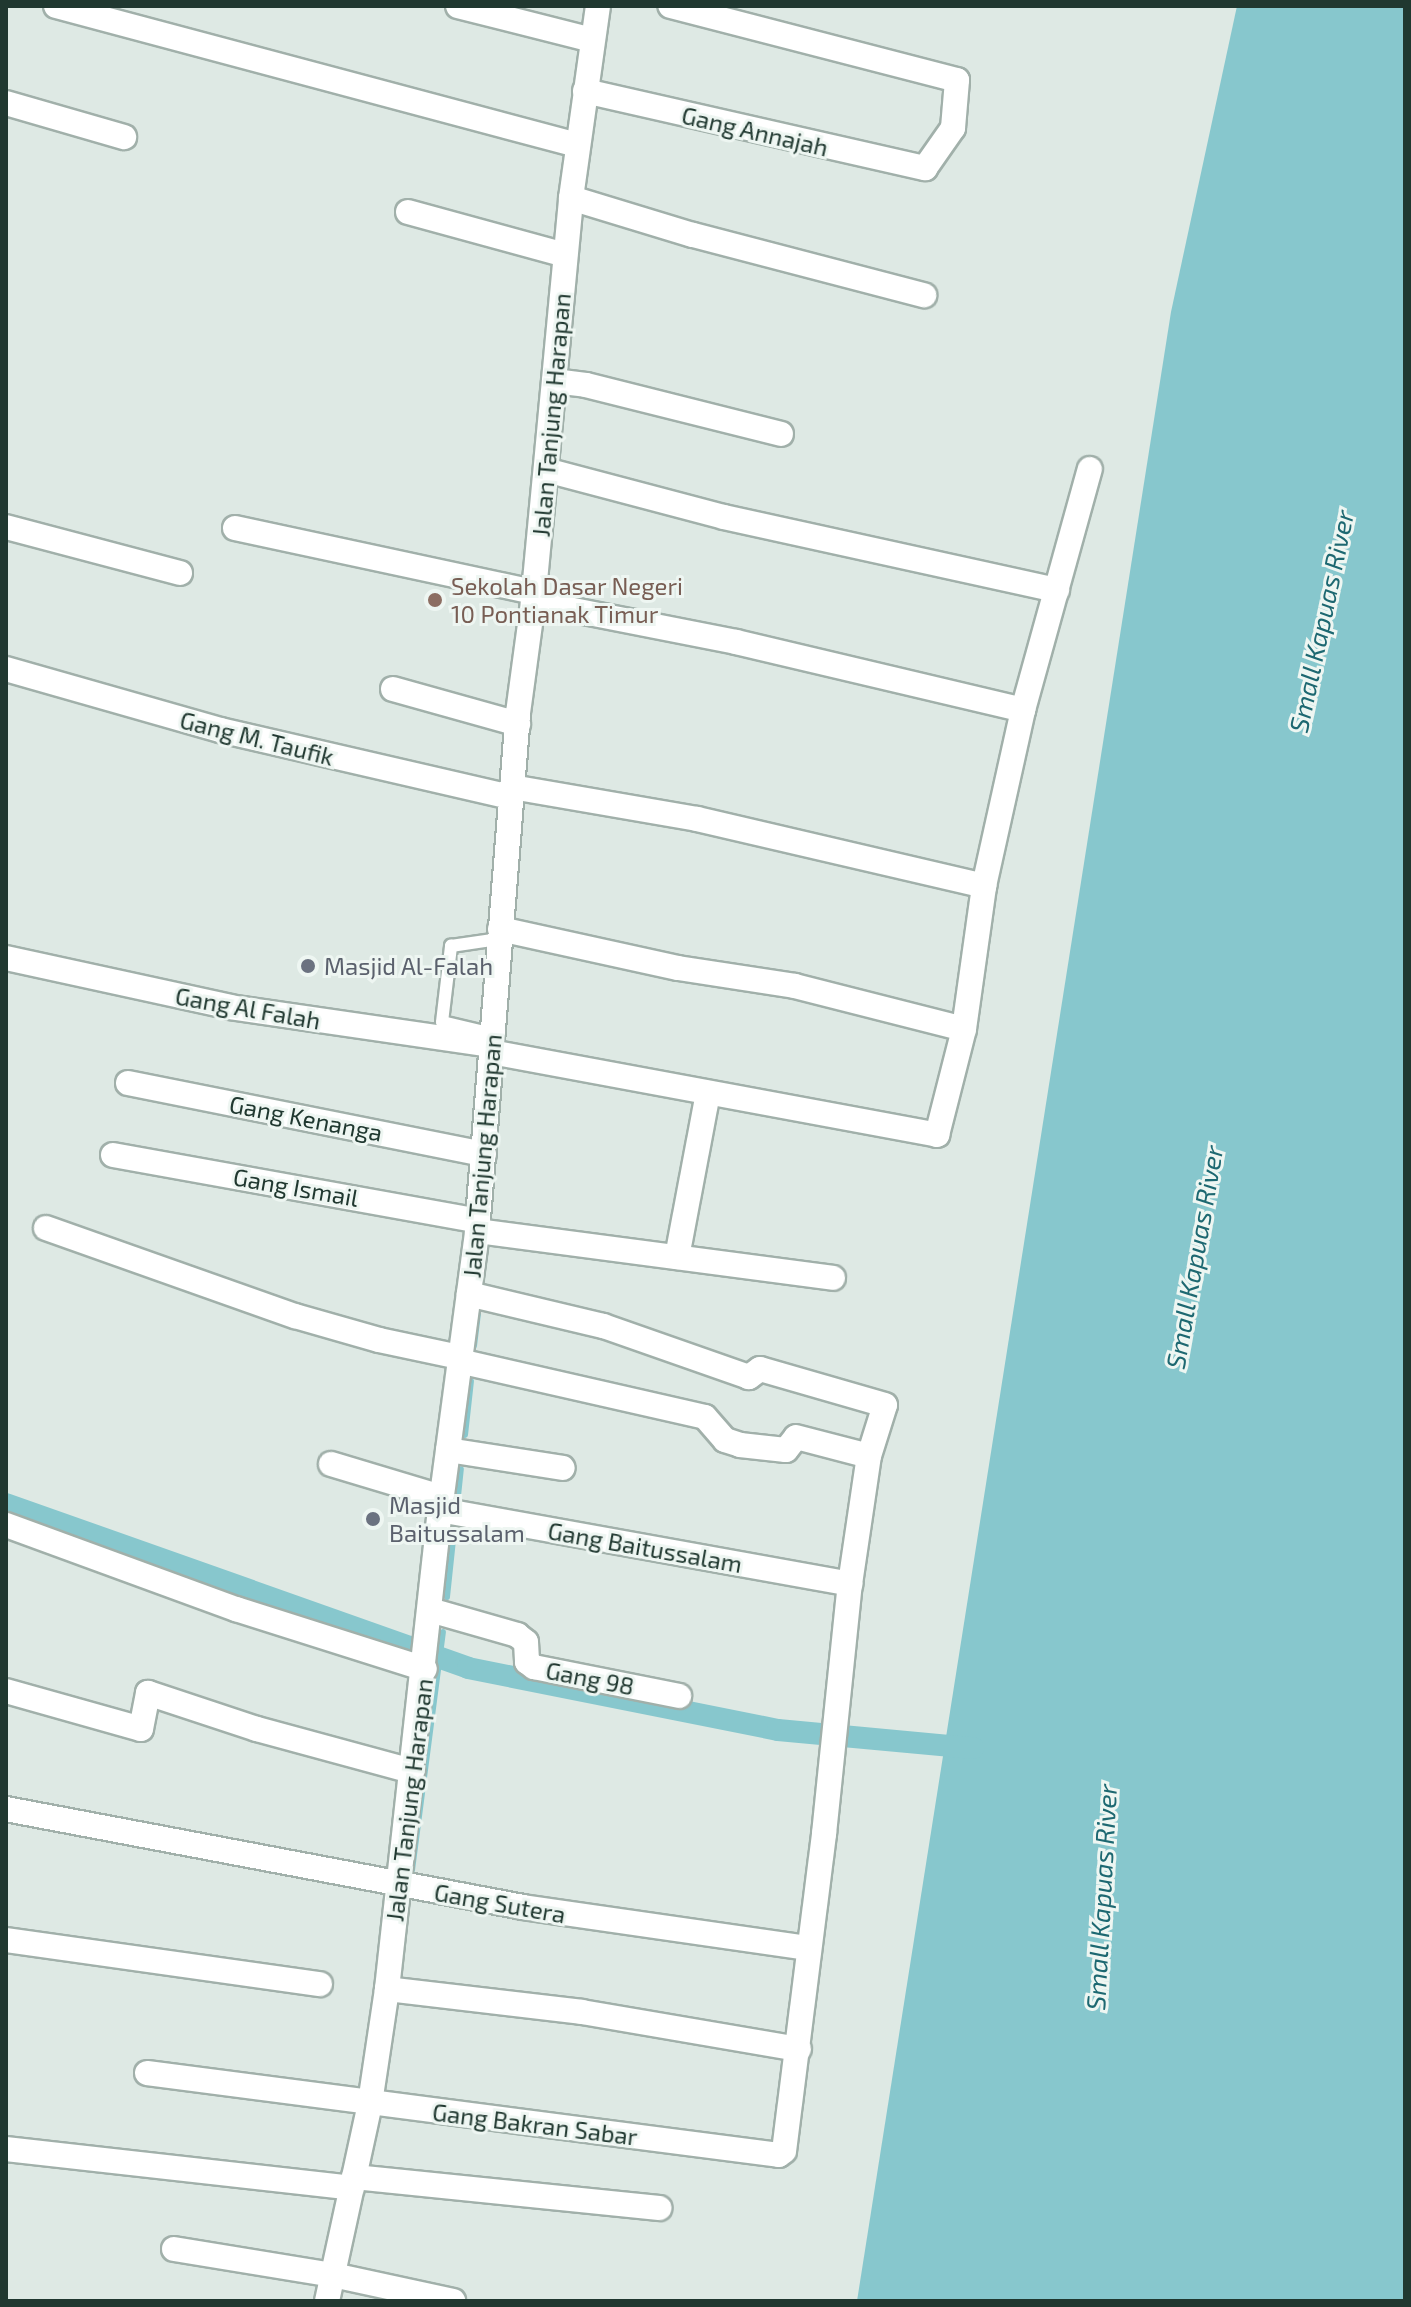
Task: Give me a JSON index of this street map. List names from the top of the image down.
{
  "streets": {
    "street": [
      "Gang Annajah",
      "Jalan Tanjung Harapan",
      "Gang M. Taufik",
      "Gang Al Falah",
      "Gang Kenanga",
      "Gang Ismail",
      "Gang Baitussalam",
      "Gang 98",
      "Gang Sutera",
      "Gang Bakran Sabar"
    ]
  },
  "crossings": [
    ["Gang Annajah", "Jalan Tanjung Harapan"],
    ["Jalan Tanjung Harapan", "Gang M. Taufik"],
    ["Jalan Tanjung Harapan", "Gang Al Falah"],
    ["Jalan Tanjung Harapan", "Gang Kenanga"],
    ["Jalan Tanjung Harapan", "Gang Ismail"],
    ["Jalan Tanjung Harapan", "Gang Baitussalam"],
    ["Jalan Tanjung Harapan", "Gang 98"],
    ["Jalan Tanjung Harapan", "Gang Sutera"],
    ["Jalan Tanjung Harapan", "Gang Bakran Sabar"]
  ],
  "water": ["Small Kapuas River"],
  "places": ["Sekolah Dasar Negeri 10 Pontianak Timur", "Masjid Al-Falah", "Masjid Baitussalam"]
}
